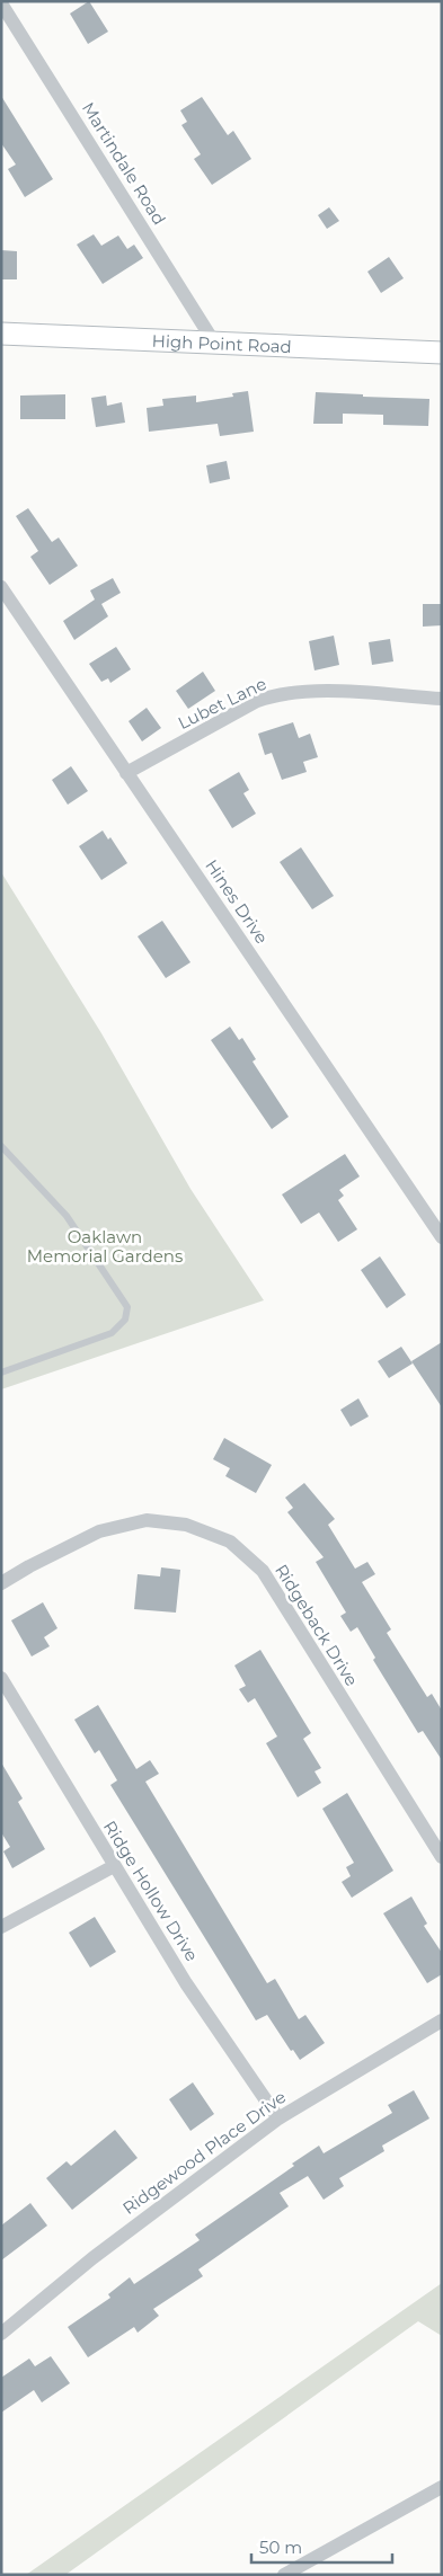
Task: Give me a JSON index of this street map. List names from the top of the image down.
{
  "streets": {
    "main road": ["High Point Road"],
    "street": [
      "Martindale Road",
      "Lubet Lane",
      "Hines Drive",
      "Ridgeback Drive",
      "Ridge Hollow Drive",
      "Ridgewood Place Drive"
    ]
  },
  "crossings": [
    ["Martindale Road", "High Point Road"],
    ["Lubet Lane", "Hines Drive"],
    ["Ridge Hollow Drive", "Ridgewood Place Drive"]
  ],
  "parks": ["Oaklawn Memorial Gardens"],
  "scale_bar": "50 m"
}
